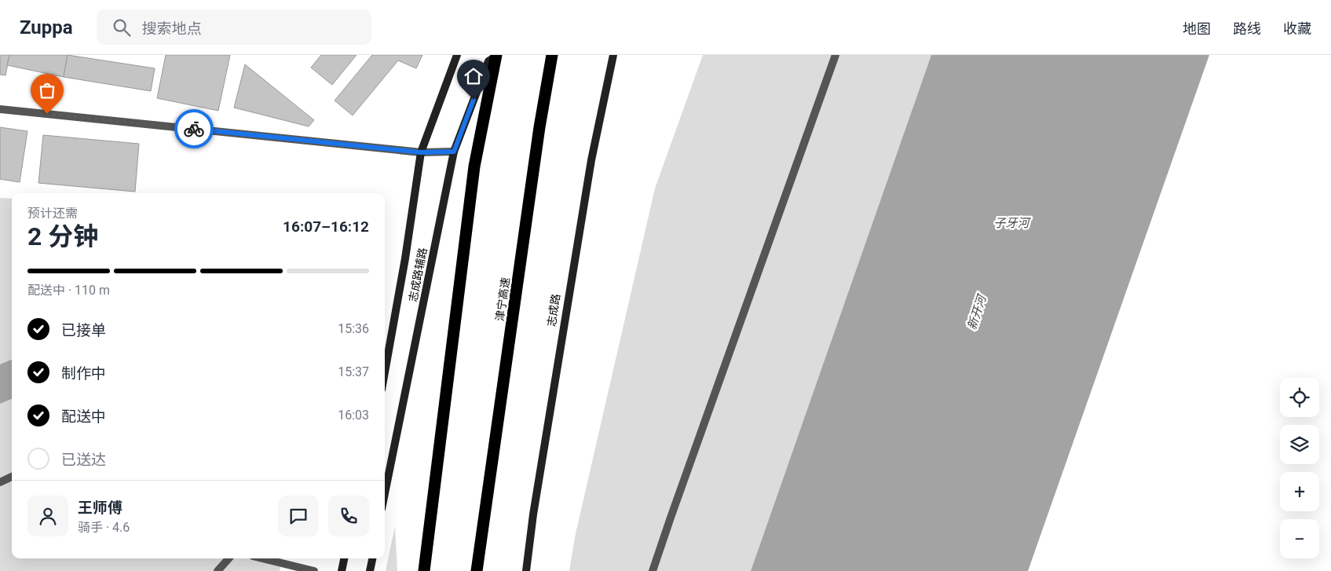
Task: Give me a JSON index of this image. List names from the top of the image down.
{
  "streets": {
    "highway": ["津宁高速"],
    "street": ["志成路辅路", "志成路"]
  },
  "water": ["子牙河", "新开河"],
  "page": {
    "header": "Zuppa",
    "search": "搜索地点",
    "nav": ["地图", "路线", "收藏"],
    "heading": ["2 分钟", "预计还需", "16:07–16:12"],
    "panel": ["王师傅", "骑手 · 4.6"],
    "bar": "配送中 · 110 m",
    "list": [
      ["已接单", "15:36"],
      ["制作中", "15:37"],
      ["配送中", "16:03"],
      "已送达"
    ],
    "map_buttons": ["+", "−"]
  }
}
